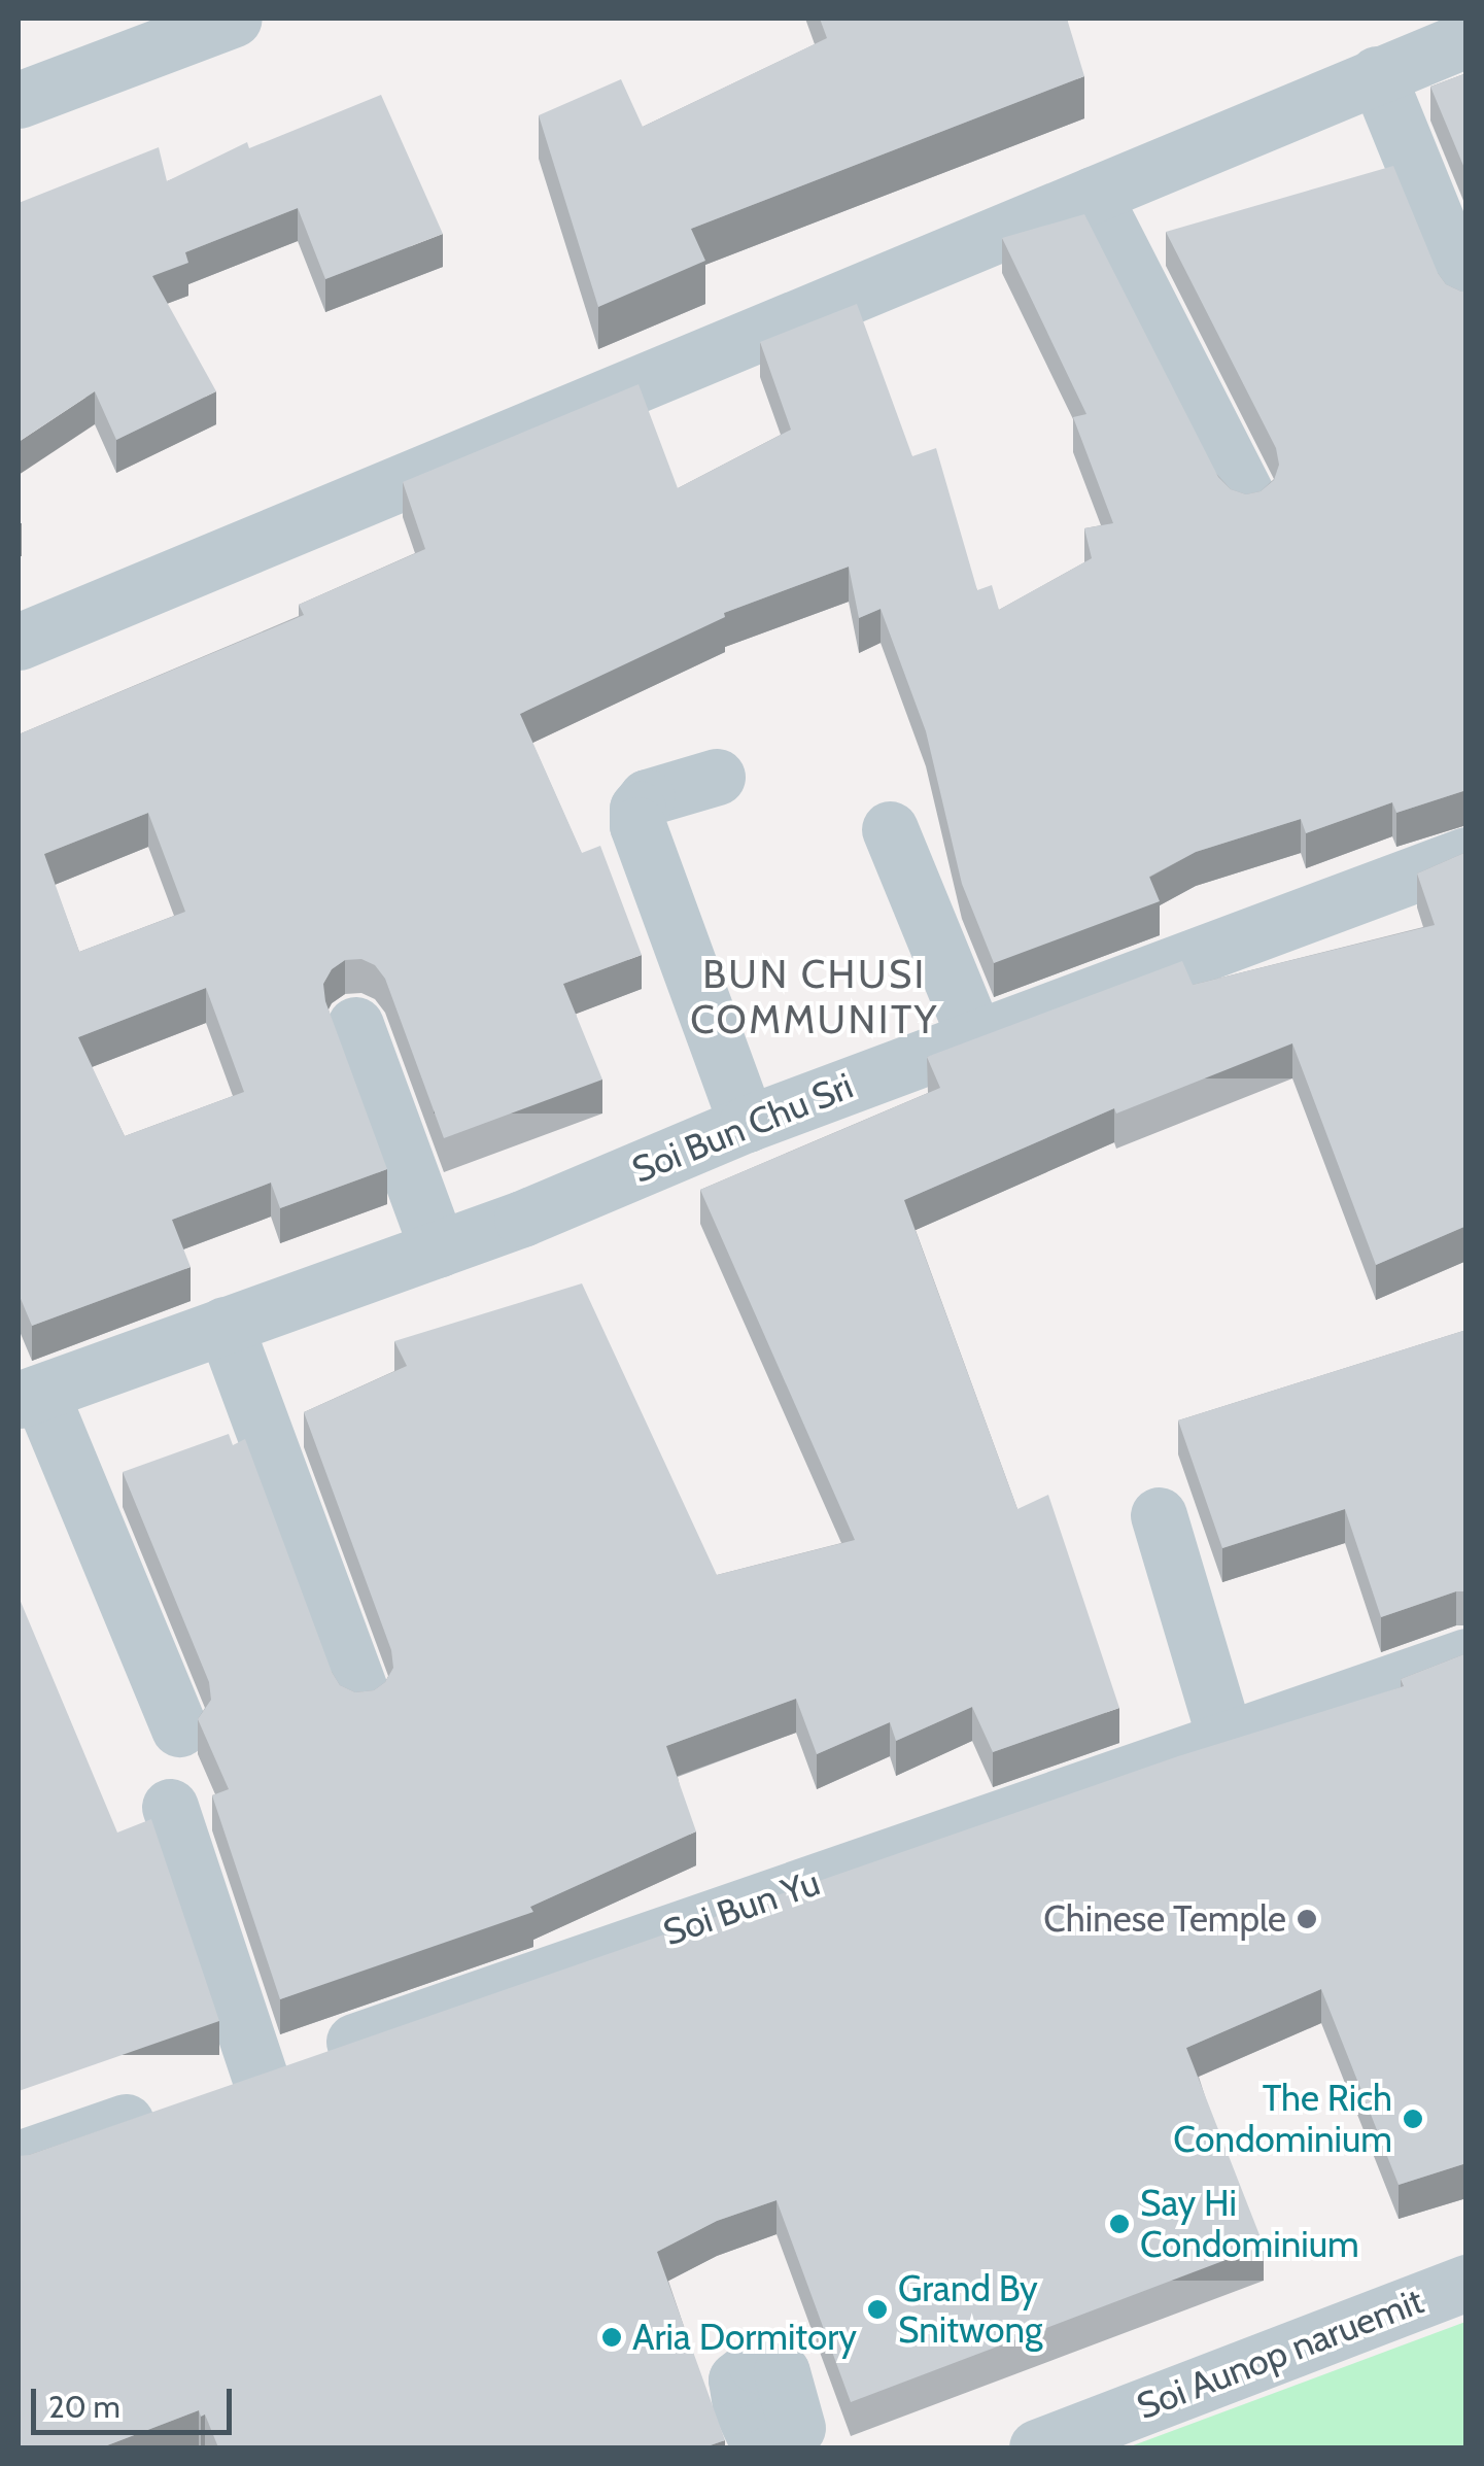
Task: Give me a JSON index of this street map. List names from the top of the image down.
{
  "streets": {
    "street": ["Soi Bun Chu Sri", "Soi Bun Yu", "Soi Aunop naruemit"]
  },
  "districts": ["BUN CHUSI COMMUNITY"],
  "places": [
    "Chinese Temple",
    "The Rich Condominium",
    "Say Hi Condominium",
    "Grand By Snitwong",
    "Aria Dormitory"
  ],
  "scale_bar": "20 m"
}
